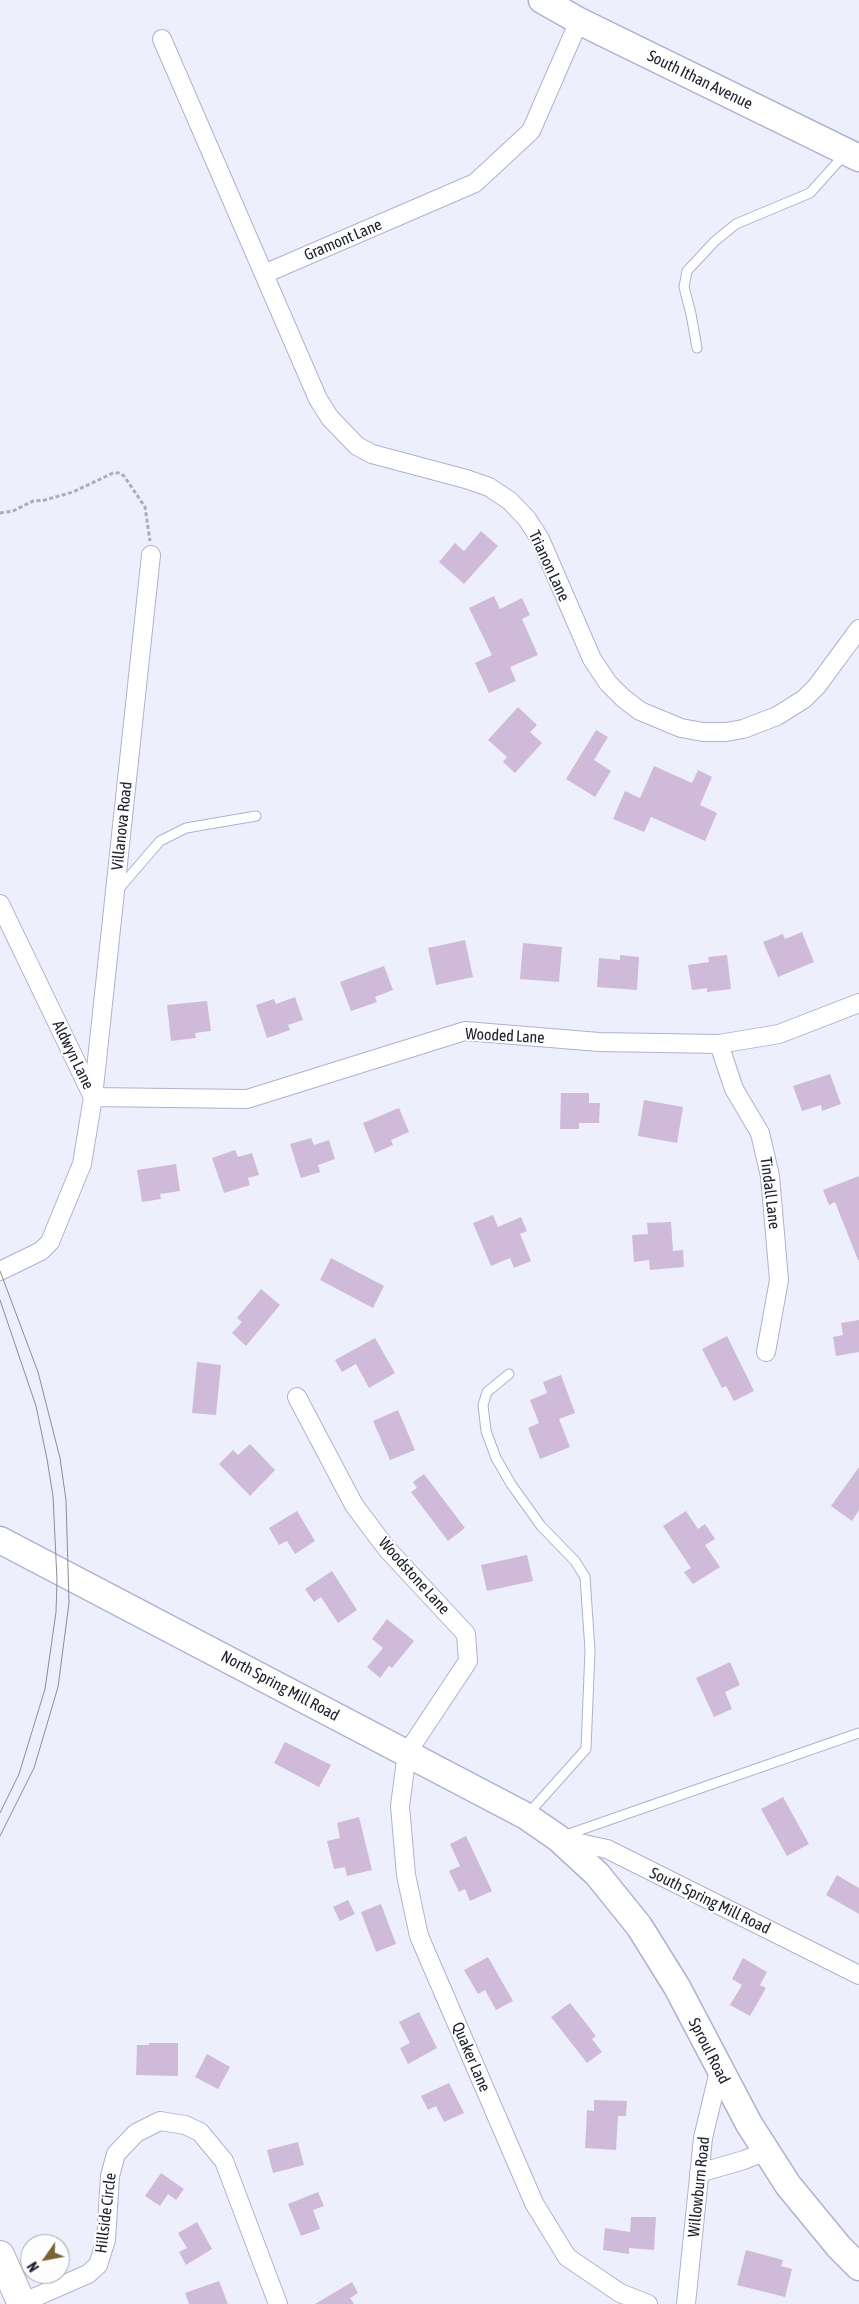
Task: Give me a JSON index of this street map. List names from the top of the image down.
{
  "streets": {
    "main road": ["South Ithan Avenue", "North Spring Mill Road", "Sproul Road"],
    "street": [
      "Gramont Lane",
      "Trianon Lane",
      "Villanova Road",
      "Wooded Lane",
      "Aldwyn Lane",
      "Tindall Lane",
      "Woodstone Lane",
      "South Spring Mill Road",
      "Quaker Lane",
      "Willowburn Road",
      "Hillside Circle"
    ]
  },
  "crossings": [
    ["South Ithan Avenue", "Gramont Lane"],
    ["Gramont Lane", "Trianon Lane"],
    ["Villanova Road", "Wooded Lane"],
    ["Villanova Road", "Aldwyn Lane"],
    ["Wooded Lane", "Aldwyn Lane"],
    ["Wooded Lane", "Tindall Lane"],
    ["Woodstone Lane", "North Spring Mill Road"],
    ["Woodstone Lane", "Quaker Lane"],
    ["North Spring Mill Road", "South Spring Mill Road"],
    ["North Spring Mill Road", "Sproul Road"],
    ["North Spring Mill Road", "Quaker Lane"],
    ["South Spring Mill Road", "Sproul Road"],
    ["Sproul Road", "Willowburn Road"]
  ],
  "north": "bottom left"
}
